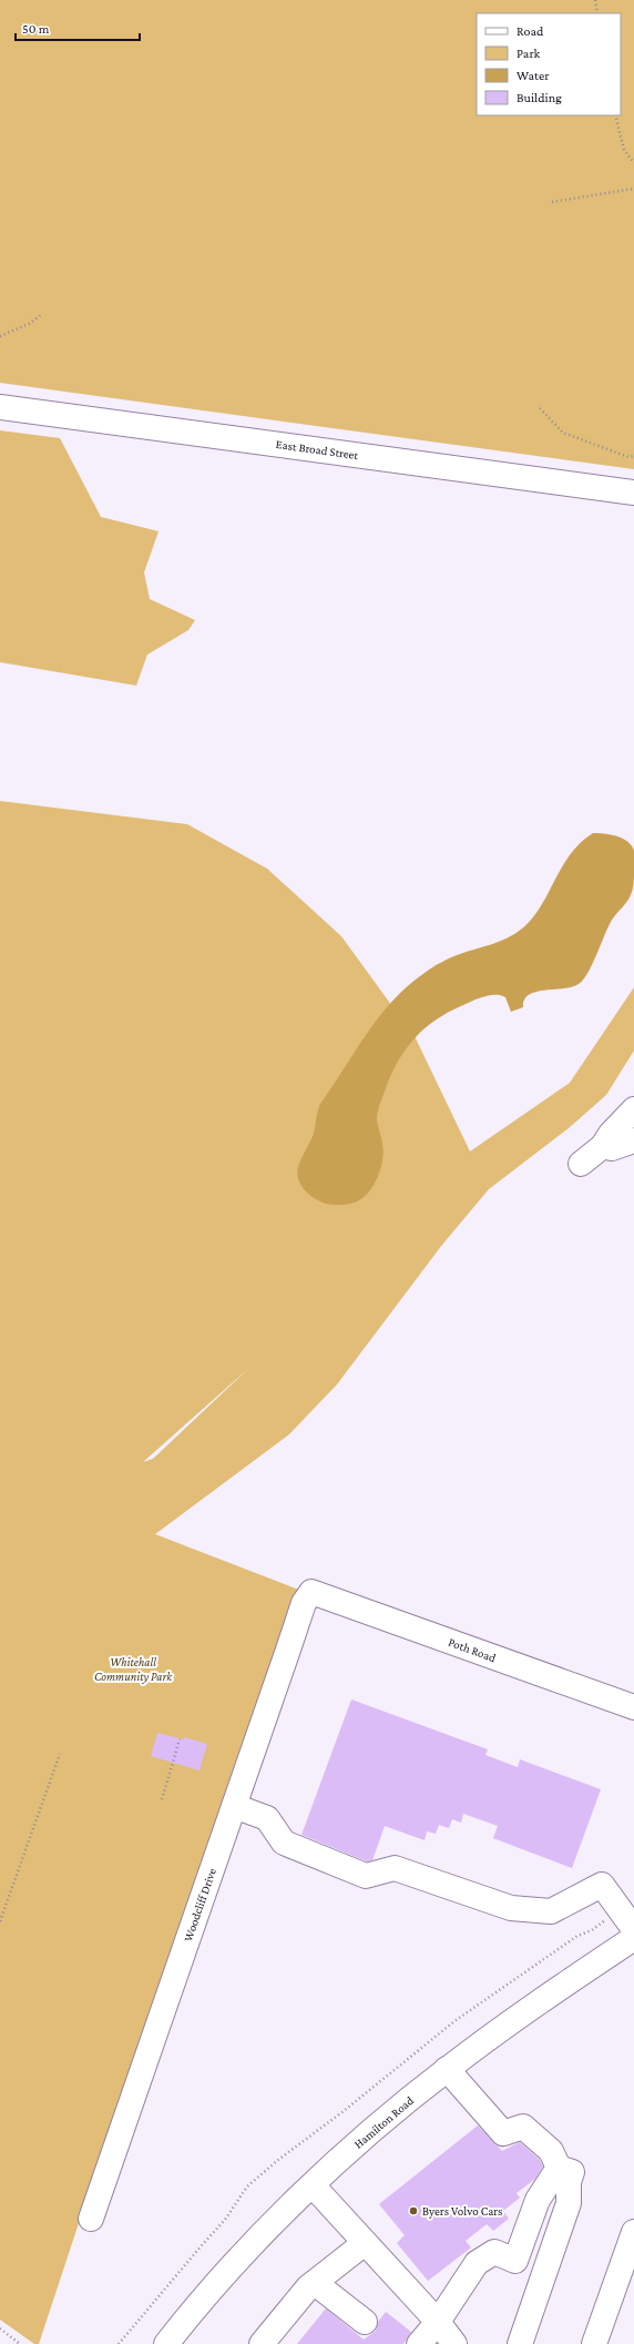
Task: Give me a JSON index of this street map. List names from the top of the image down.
{
  "streets": {
    "main road": [
      "East Broad Street",
      "Poth Road",
      "Woodcliff Drive",
      "Hamilton Road"
    ]
  },
  "crossings": [
    ["Poth Road", "Woodcliff Drive"]
  ],
  "parks": ["Whitehall Community Park"],
  "places": ["Byers Volvo Cars"],
  "legend": [
    "Road",
    "Park",
    "Water",
    "Building"
  ],
  "scale_bar": "50 m"
}
